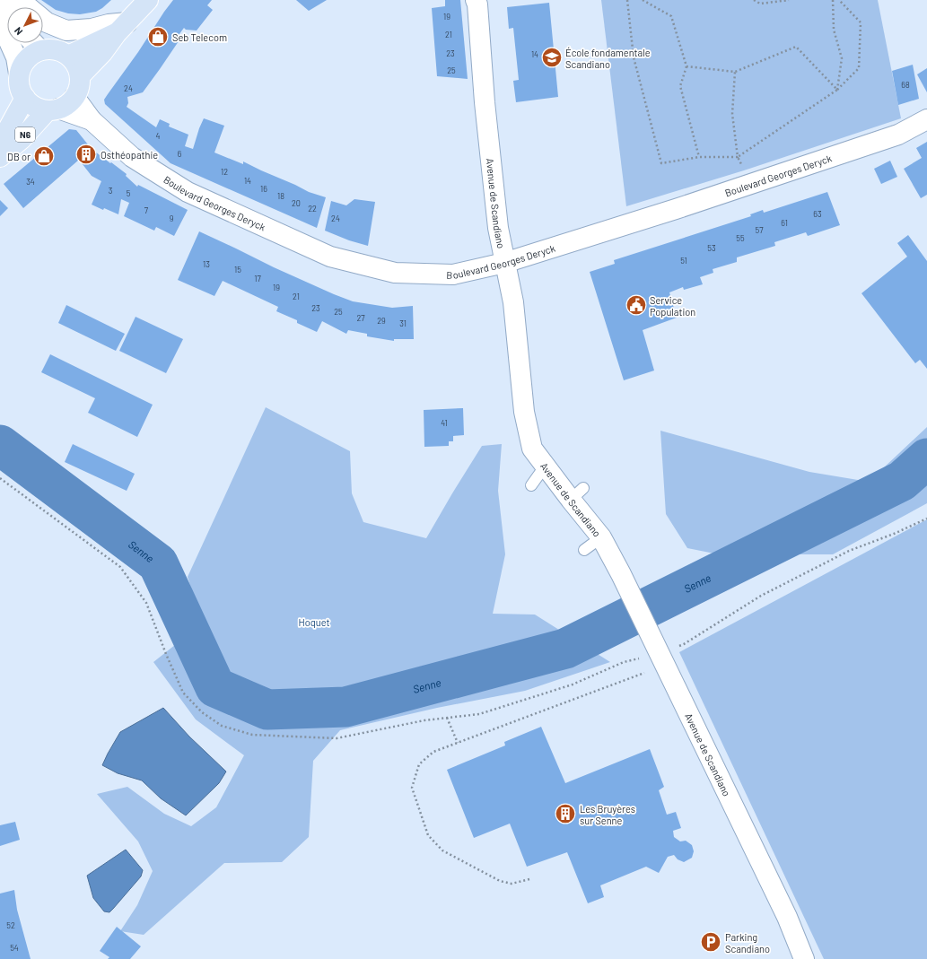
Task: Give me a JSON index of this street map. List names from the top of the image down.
{
  "streets": {
    "main road": ["N6"],
    "street": ["Boulevard Georges Deryck", "Avenue de Scandiano"]
  },
  "crossings": [
    ["N6", "Boulevard Georges Deryck"],
    ["Boulevard Georges Deryck", "Avenue de Scandiano"]
  ],
  "water": ["Senne"],
  "parks": ["Hoquet"],
  "places": {
    "shop": ["Seb Telecom", "DB or"],
    "school or university": ["École fondamentale Scandiano"],
    "building": ["Osthéopathie", "Les Bruyères sur Senne"],
    "public building": ["Service Population"],
    "parking": ["Parking Scandiano"]
  },
  "house_numbers": [
    "19",
    "21",
    "23",
    "14",
    "25",
    "68",
    "24",
    "4",
    "6",
    "12",
    "14",
    "34",
    "16",
    "3",
    "5",
    "18",
    "20",
    "22",
    "7",
    "63",
    "9",
    "24",
    "61",
    "57",
    "55",
    "53",
    "51",
    "13",
    "15",
    "17",
    "19",
    "21",
    "23",
    "25",
    "27",
    "29",
    "31",
    "41",
    "52",
    "54"
  ],
  "north": "bottom left"
}
